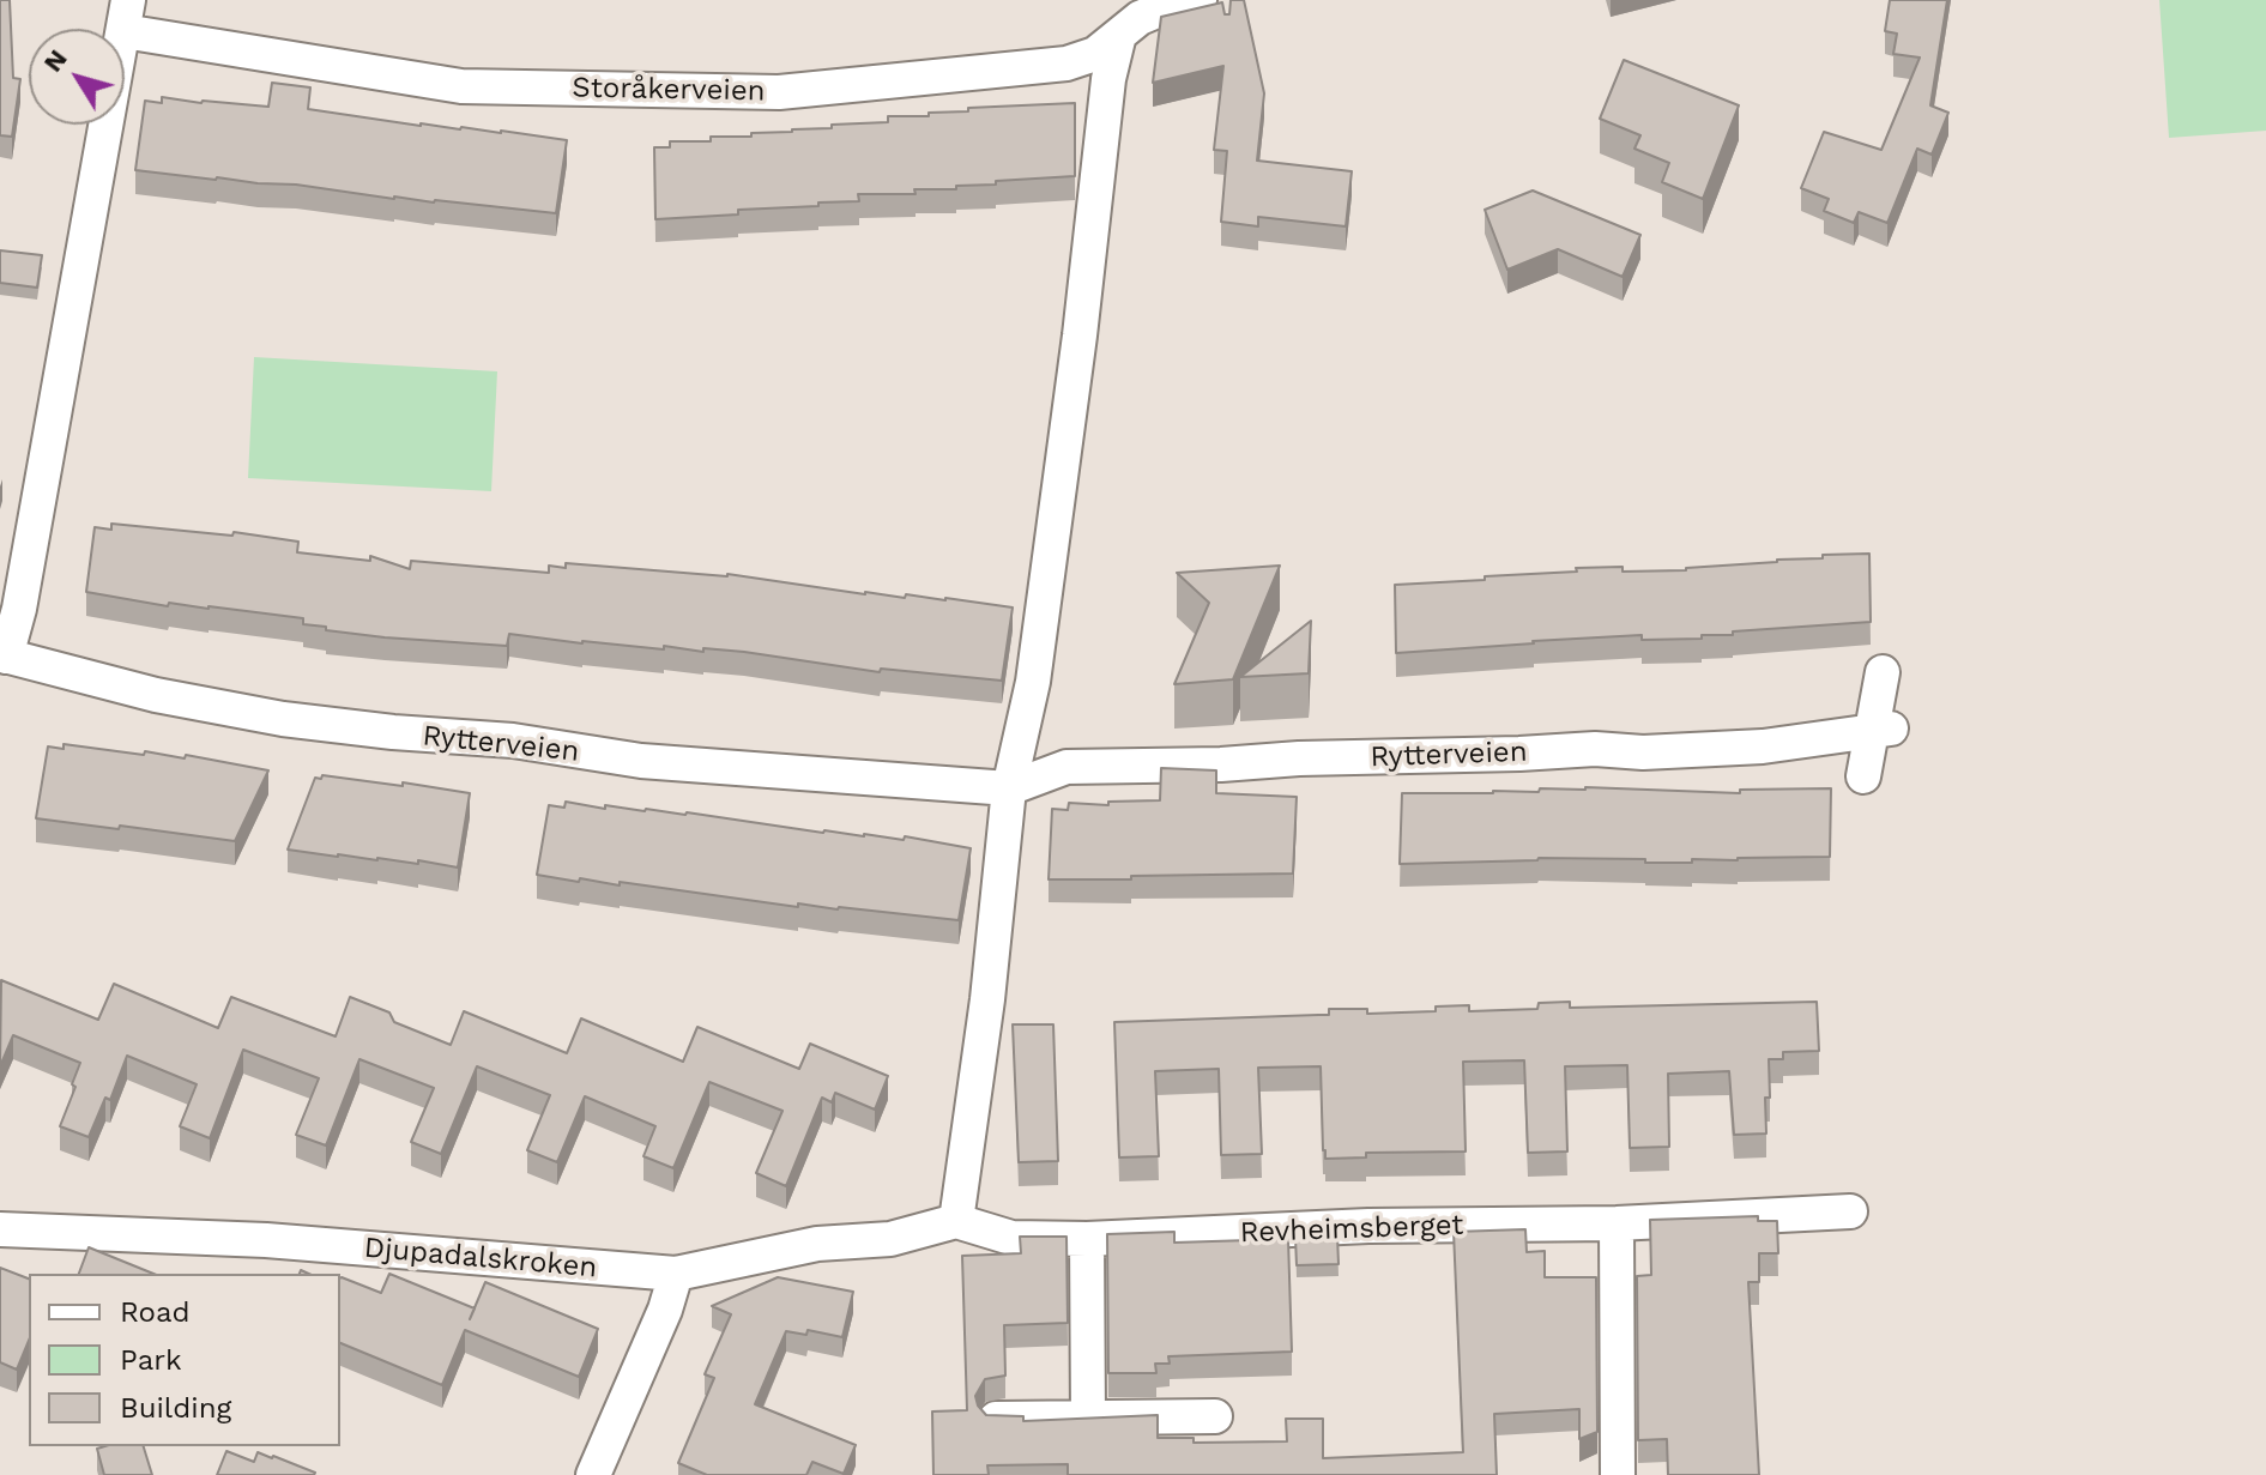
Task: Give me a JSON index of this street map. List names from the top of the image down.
{
  "streets": {
    "street": [
      "Storåkerveien",
      "Rytterveien",
      "Revheimsberget",
      "Djupadalskroken"
    ]
  },
  "crossings": [
    ["Storåkerveien", "Rytterveien"],
    ["Revheimsberget", "Djupadalskroken"]
  ],
  "legend": ["Road", "Park", "Building"],
  "north": "top left"
}
